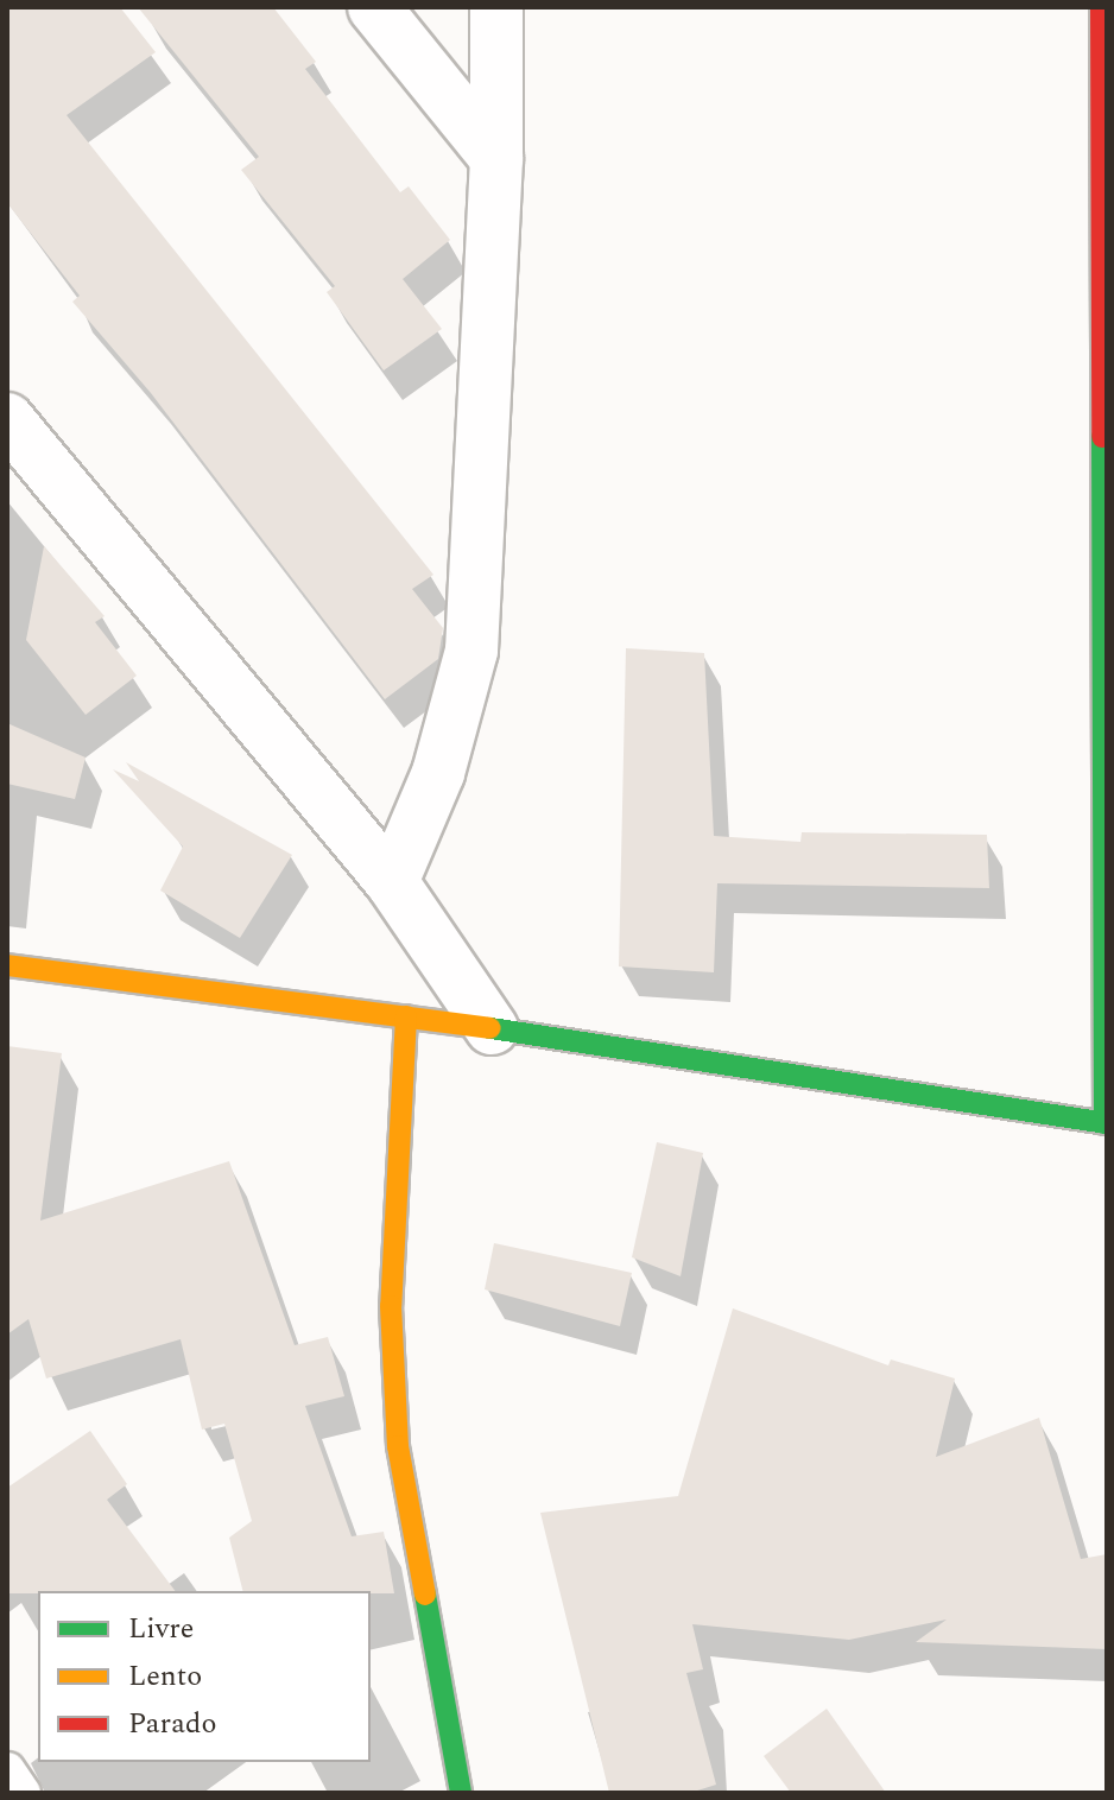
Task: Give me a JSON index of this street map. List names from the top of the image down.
{
  "legend": ["Livre", "Lento", "Parado"]
}
